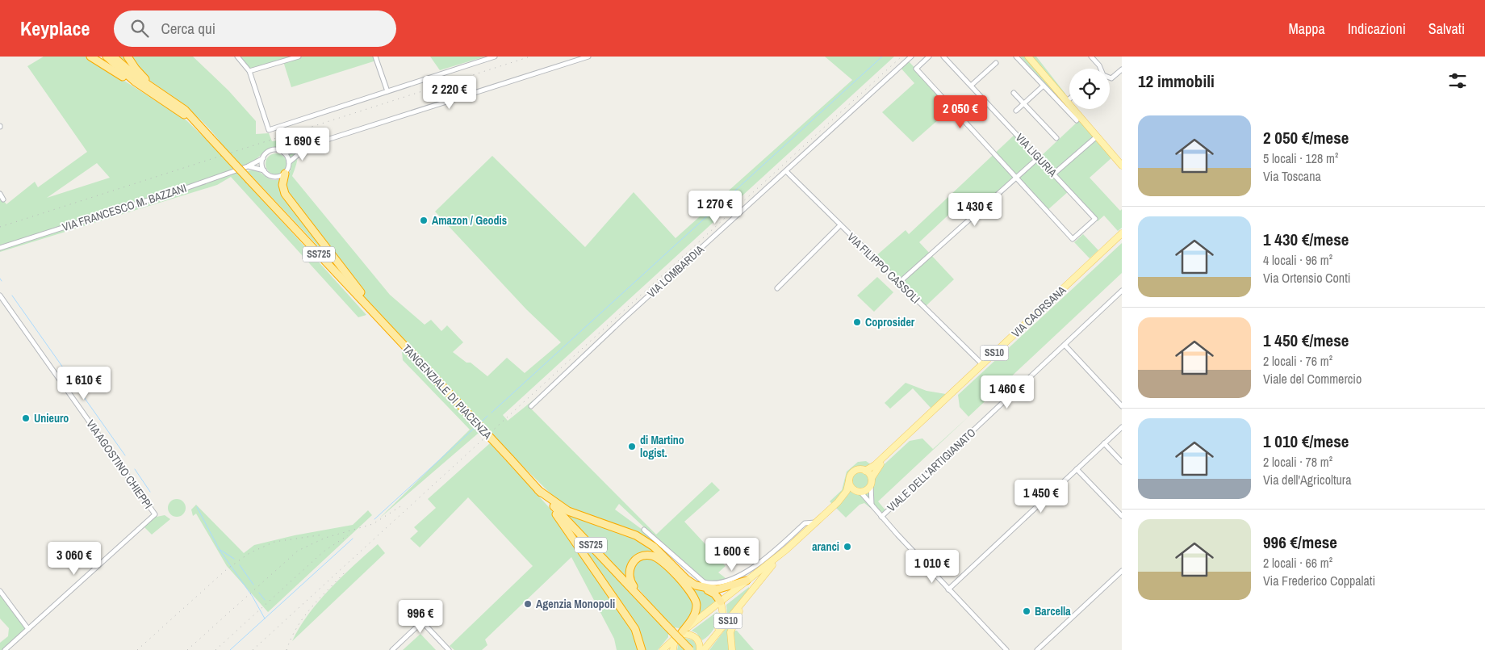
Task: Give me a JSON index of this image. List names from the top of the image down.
{
  "streets": {
    "highway": ["SS725", "TANGENZIALE DI PIACENZA"],
    "main road": ["VIA CAORSANA", "SS10"],
    "street": [
      "VIA LIGURIA",
      "VIA FRANCESCO M. BAZZANI",
      "VIA FILIPPO CASSOLI",
      "VIA LOMBARDIA",
      "VIA AGOSTINO CHIEPPI",
      "VIALE DELL'ARTIGIANATO"
    ]
  },
  "crossings": [
    ["VIA FILIPPO CASSOLI", "VIA LOMBARDIA"],
    ["VIA FILIPPO CASSOLI", "VIA CAORSANA"],
    ["VIA CAORSANA", "SS10"]
  ],
  "places": [
    "Amazon / Geodis",
    "Coprosider",
    "Unieuro",
    "di Martino logist.",
    "aranci",
    "Agenzia Monopoli",
    "Barcella"
  ],
  "page": {
    "header": "Keyplace",
    "search": "Cerca qui",
    "nav": ["Mappa", "Indicazioni", "Salvati"],
    "heading": "12 immobili",
    "price": [
      "2 220 €",
      "2 050 €",
      "1 690 €",
      "1 270 €",
      "1 430 €",
      "1 610 €",
      "1 460 €",
      "1 450 €",
      "1 600 €",
      "3 060 €",
      "1 010 €",
      "996 €"
    ],
    "list": [
      {
        "name": "2 050 €/mese",
        "note": "5 locali · 128 m² · Via Toscana"
      },
      {
        "name": "1 430 €/mese",
        "note": "4 locali · 96 m² · Via Ortensio Conti"
      },
      {
        "name": "1 450 €/mese",
        "note": "2 locali · 76 m² · Viale del Commercio"
      },
      {
        "name": "1 010 €/mese",
        "note": "2 locali · 78 m² · Via dell'Agricoltura"
      },
      {
        "name": "996 €/mese",
        "note": "2 locali · 66 m² · Via Frederico Coppalati"
      }
    ]
  }
}
